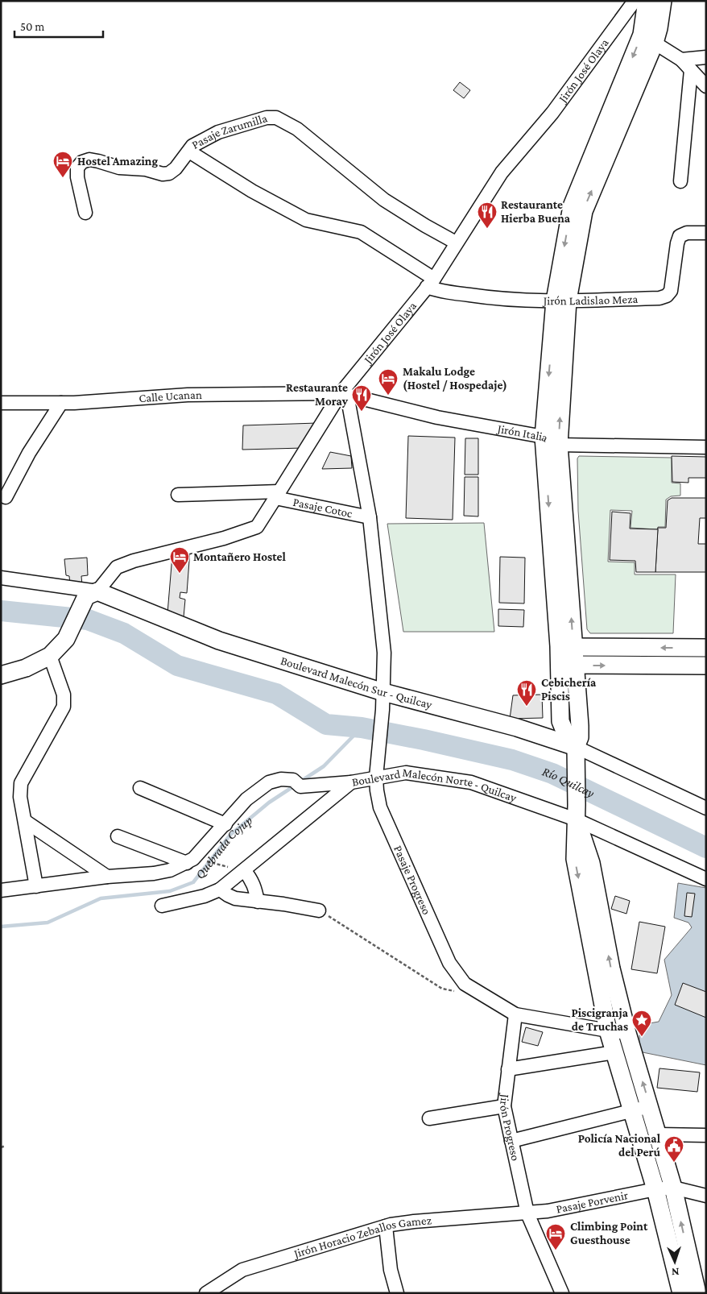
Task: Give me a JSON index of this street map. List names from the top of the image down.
{
  "streets": {
    "main road": ["Boulevard Malecón Sur - Quilcay"],
    "street": [
      "Jirón José Olaya",
      "Pasaje Zarumilla",
      "Jirón Ladislao Meza",
      "Calle Ucanan",
      "Jirón Italia",
      "Pasaje Cotoc",
      "Boulevard Malecón Norte - Quilcay",
      "Pasaje Progreso",
      "Jirón Progreso",
      "Pasaje Porvenir",
      "Jirón Horacio Zeballos Gamez"
    ]
  },
  "crossings": [
    ["Jirón José Olaya", "Pasaje Zarumilla"],
    ["Jirón José Olaya", "Jirón Ladislao Meza"],
    ["Jirón José Olaya", "Calle Ucanan"],
    ["Jirón José Olaya", "Jirón Italia"],
    ["Jirón José Olaya", "Pasaje Cotoc"],
    ["Jirón José Olaya", "Boulevard Malecón Sur - Quilcay"],
    ["Pasaje Zarumilla", "Jirón Ladislao Meza"],
    ["Calle Ucanan", "Jirón Italia"],
    ["Boulevard Malecón Sur - Quilcay", "Pasaje Progreso"],
    ["Boulevard Malecón Norte - Quilcay", "Pasaje Progreso"],
    ["Jirón Progreso", "Pasaje Porvenir"],
    ["Jirón Progreso", "Jirón Horacio Zeballos Gamez"],
    ["Pasaje Porvenir", "Jirón Horacio Zeballos Gamez"]
  ],
  "water": ["Río Quilcay", "Quebrada Cojup"],
  "places": {
    "hotel": [
      "Hostel Amazing",
      "Makalu Lodge (Hostel / Hospedaje)",
      "Montañero Hostel",
      "Climbing Point Guesthouse"
    ],
    "restaurant": ["Restaurante Hierba Buena", "Restaurante Moray", "Cebichería Piscis"],
    "place": ["Piscigranja de Truchas"],
    "public building": ["Policía Nacional del Perú"]
  },
  "scale_bar": "50 m",
  "north": "bottom"
}
